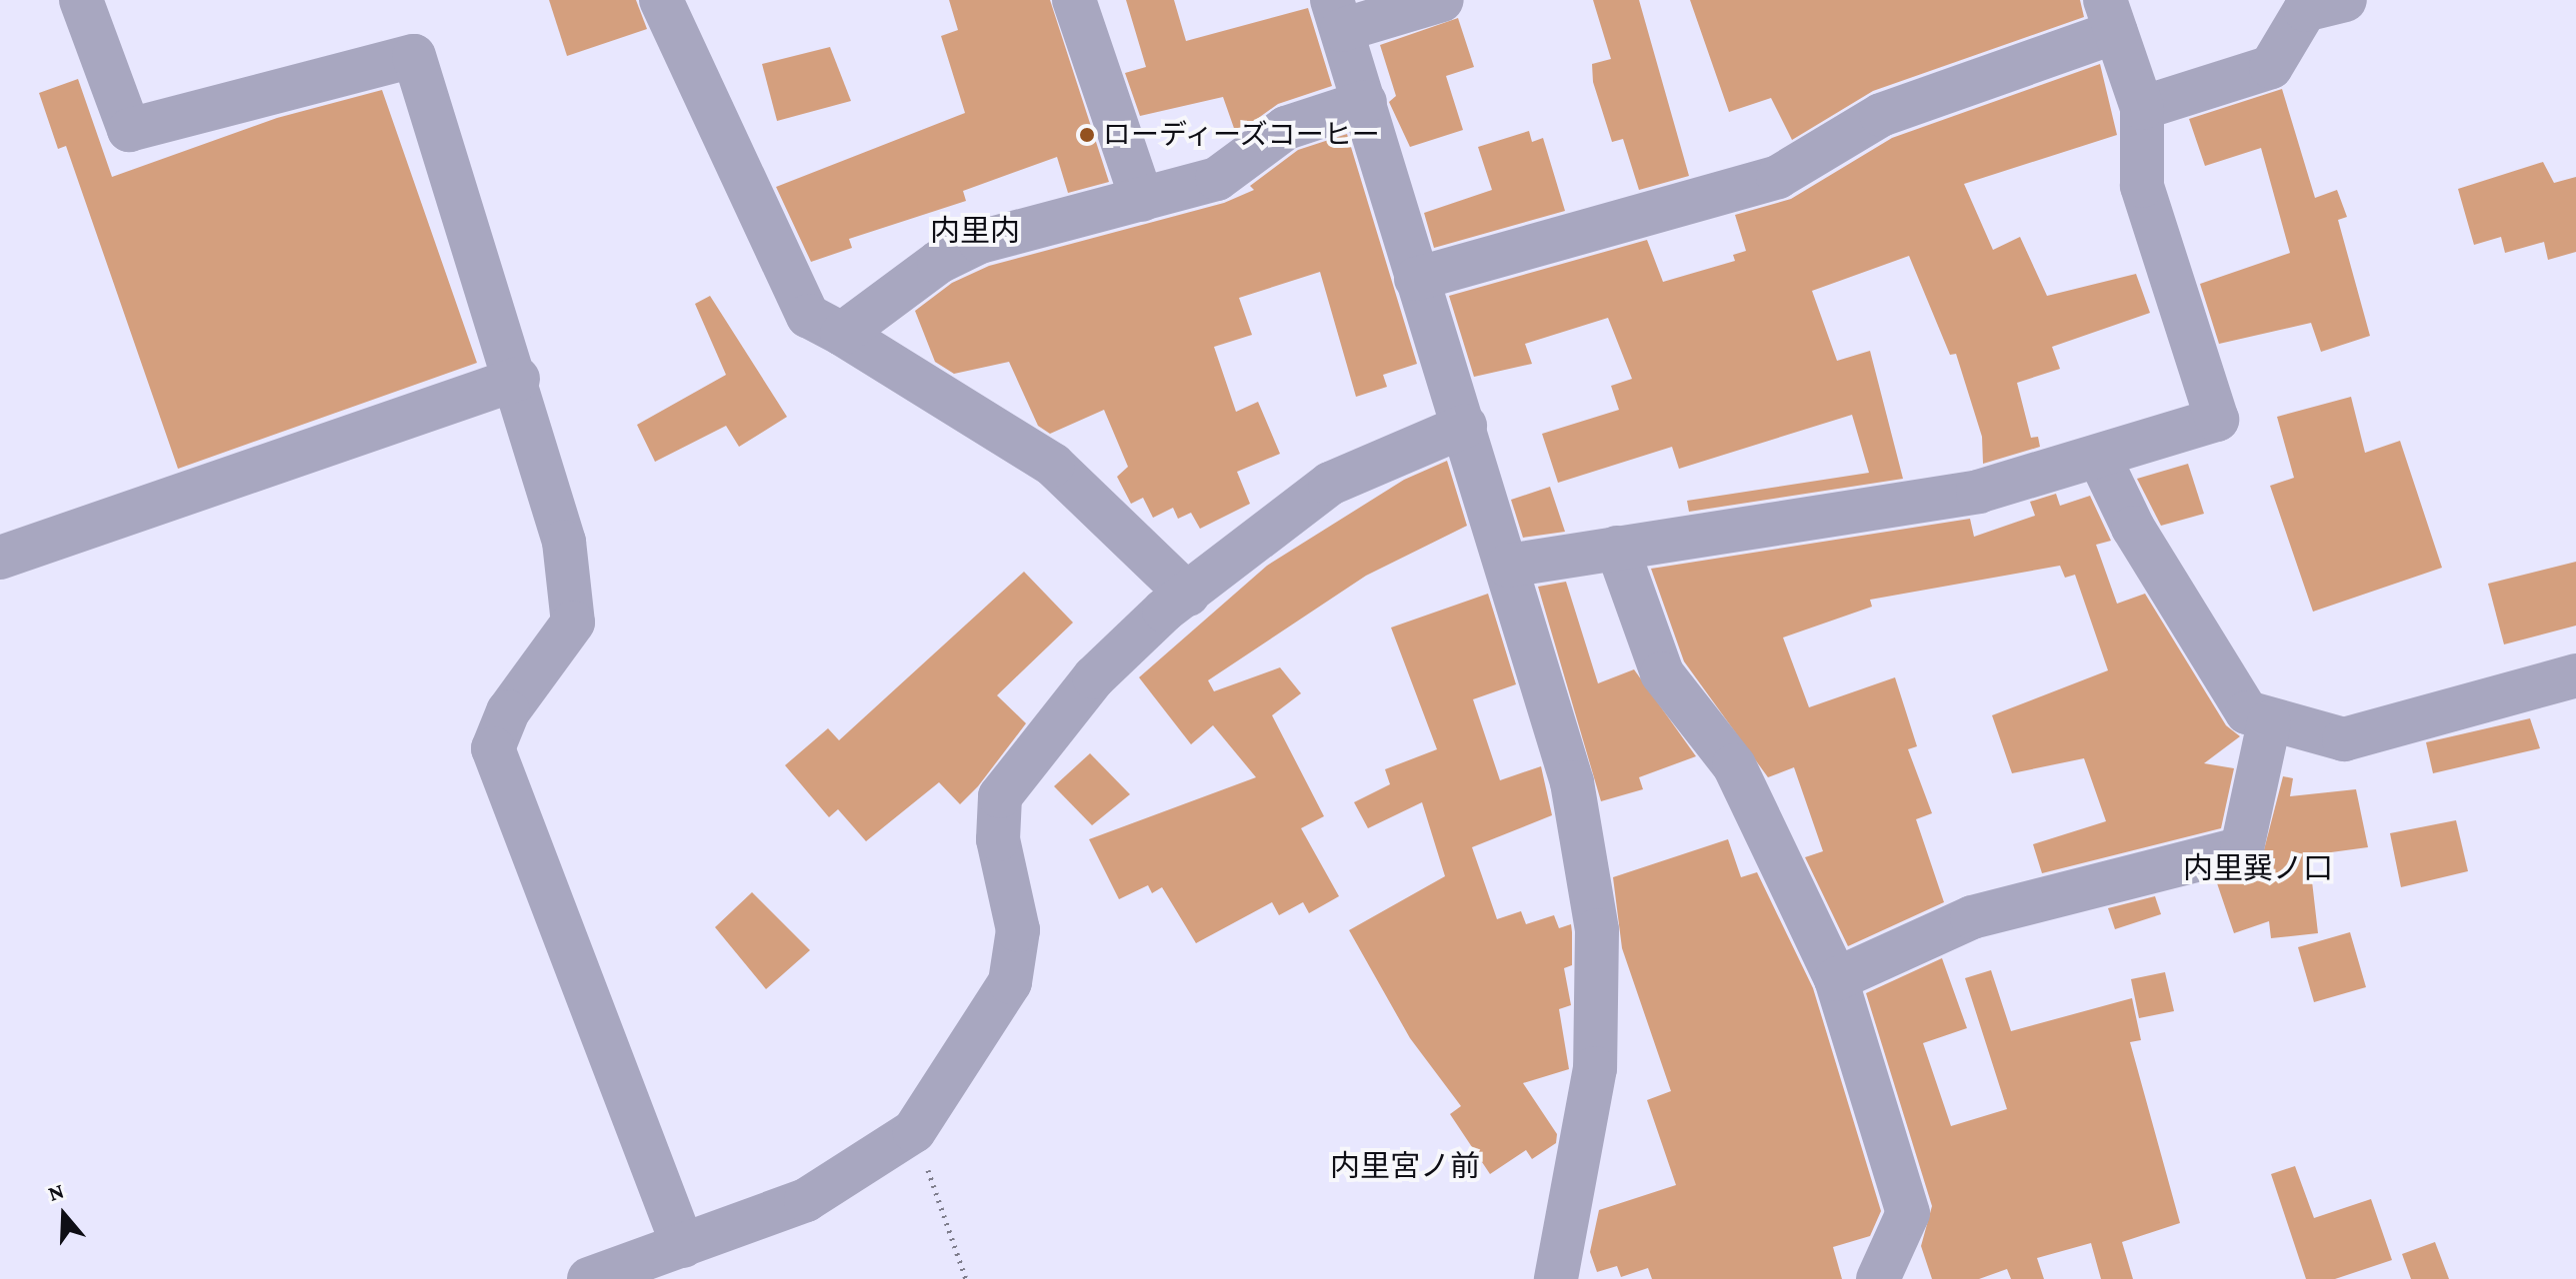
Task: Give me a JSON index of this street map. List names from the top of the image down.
{
  "districts": ["内里内", "内里巽ノ口", "内里宮ノ前"],
  "places": ["ローディーズコーヒー"],
  "north": "top"
}
